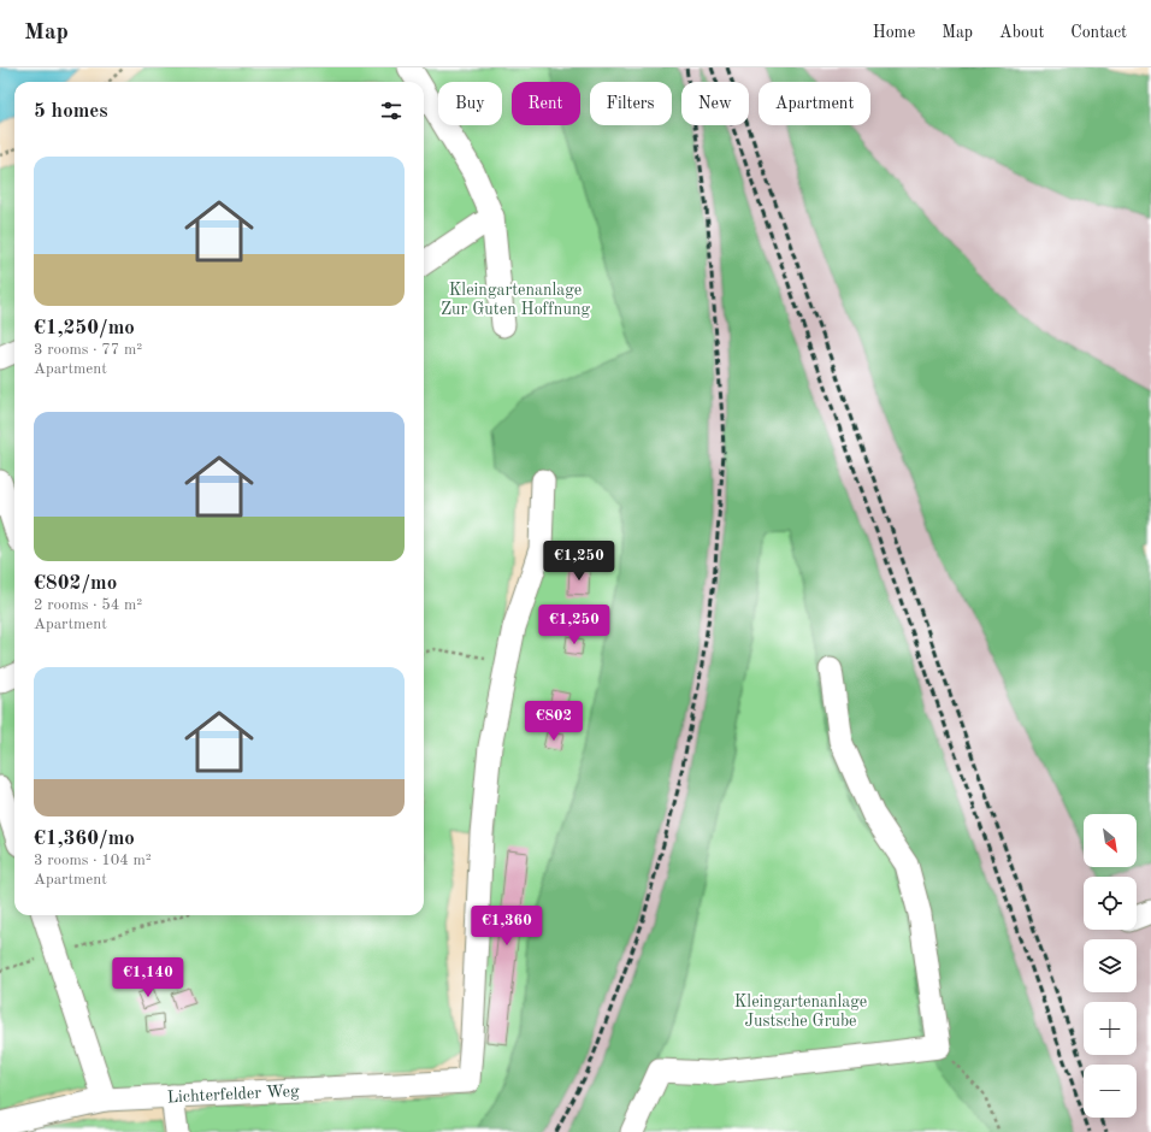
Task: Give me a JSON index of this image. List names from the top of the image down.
{
  "streets": {
    "lane": ["Lichterfelder Weg"]
  },
  "parks": ["Kleingartenanlage Zur Guten Hoffnung", "Kleingartenanlage Justsche Grube"],
  "north": "bottom right",
  "page": {
    "header": "Map",
    "nav": [
      "Home",
      "Map",
      "About",
      "Contact"
    ],
    "chip": [
      "Buy",
      "Rent",
      "Filters",
      "New",
      "Apartment"
    ],
    "heading": "5 homes",
    "list": [
      {
        "name": "€1,250/mo",
        "note": "3 rooms · 77 m² · Apartment"
      },
      {
        "name": "€802/mo",
        "note": "2 rooms · 54 m² · Apartment"
      },
      {
        "name": "€1,360/mo",
        "note": "3 rooms · 104 m² · Apartment"
      }
    ],
    "price": [
      "€1,250",
      "€1,250",
      "€802",
      "€1,360",
      "€1,140"
    ],
    "map_buttons": ["+", "−"]
  }
}
